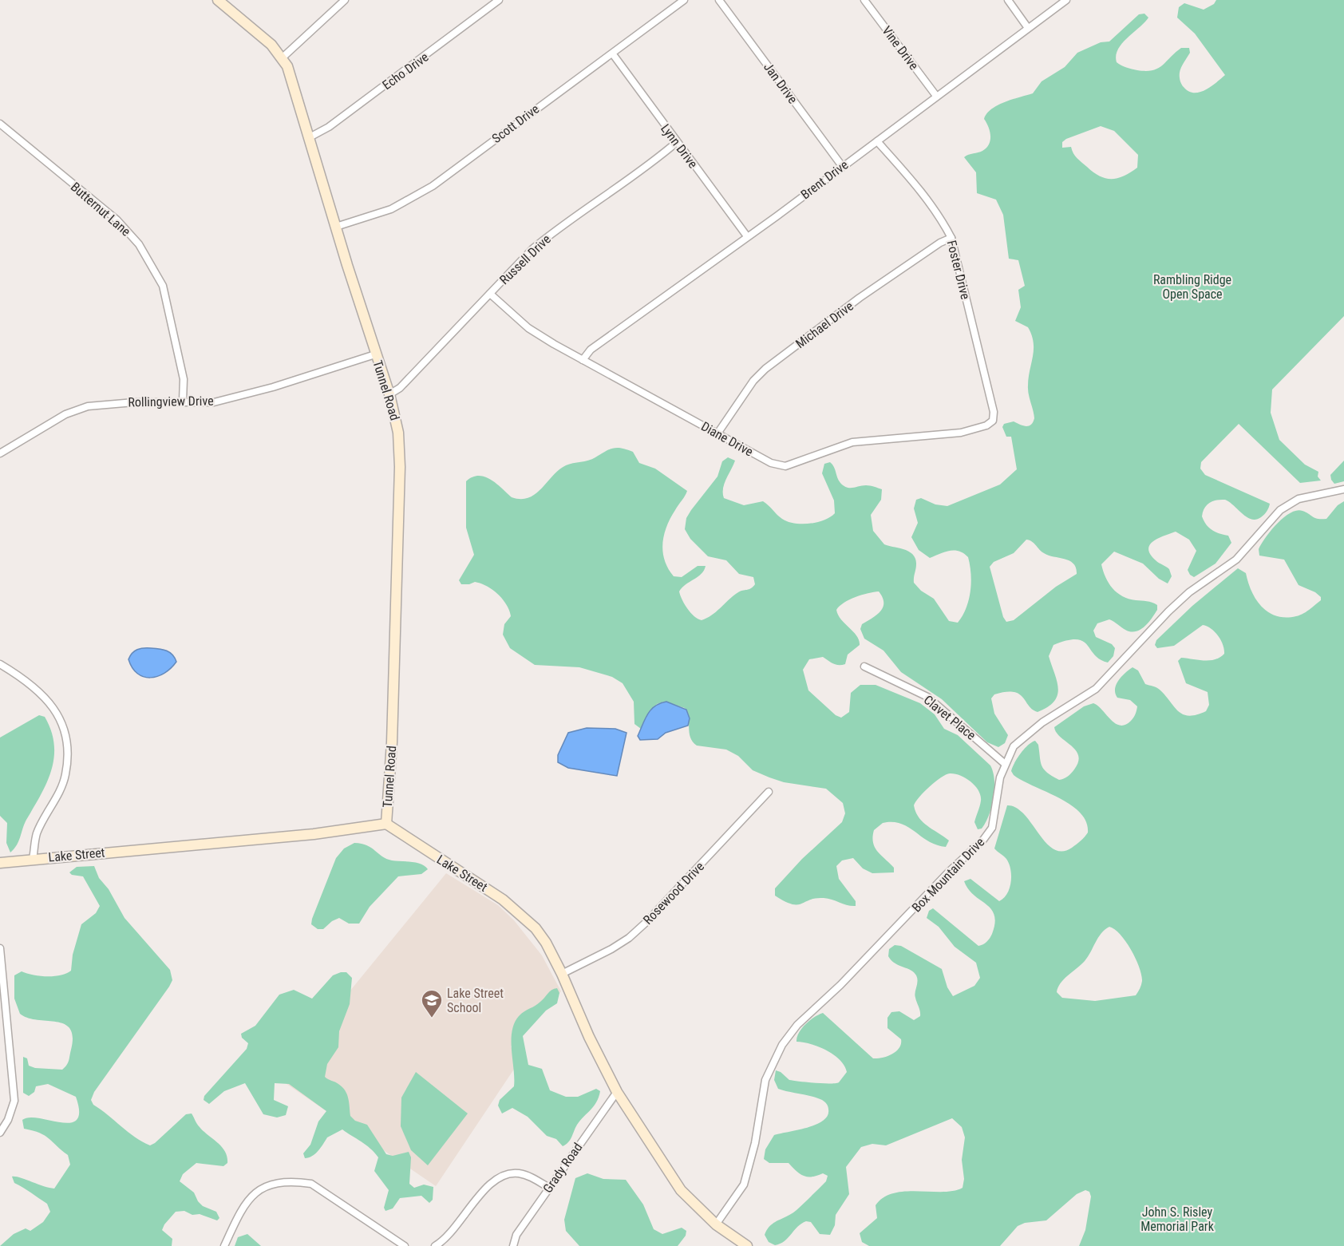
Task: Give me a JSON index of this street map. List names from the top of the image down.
{
  "streets": {
    "main road": ["Tunnel Road", "Lake Street"],
    "street": [
      "Vine Drive",
      "Echo Drive",
      "Jan Drive",
      "Scott Drive",
      "Lynn Drive",
      "Brent Drive",
      "Butternut Lane",
      "Russell Drive",
      "Foster Drive",
      "Michael Drive",
      "Rollingview Drive",
      "Diane Drive",
      "Clavet Place",
      "Box Mountain Drive",
      "Rosewood Drive",
      "Grady Road"
    ]
  },
  "crossings": [
    ["Vine Drive", "Brent Drive"],
    ["Echo Drive", "Tunnel Road"],
    ["Jan Drive", "Brent Drive"],
    ["Scott Drive", "Lynn Drive"],
    ["Scott Drive", "Tunnel Road"],
    ["Lynn Drive", "Brent Drive"],
    ["Lynn Drive", "Russell Drive"],
    ["Brent Drive", "Foster Drive"],
    ["Brent Drive", "Diane Drive"],
    ["Butternut Lane", "Rollingview Drive"],
    ["Russell Drive", "Tunnel Road"],
    ["Russell Drive", "Diane Drive"],
    ["Foster Drive", "Michael Drive"],
    ["Foster Drive", "Diane Drive"],
    ["Michael Drive", "Diane Drive"],
    ["Tunnel Road", "Rollingview Drive"],
    ["Tunnel Road", "Lake Street"],
    ["Clavet Place", "Box Mountain Drive"],
    ["Lake Street", "Box Mountain Drive"],
    ["Lake Street", "Rosewood Drive"],
    ["Lake Street", "Grady Road"]
  ],
  "parks": ["Rambling Ridge Open Space", "John S. Risley Memorial Park"],
  "places": {
    "school or university": ["Lake Street School"]
  }
}
